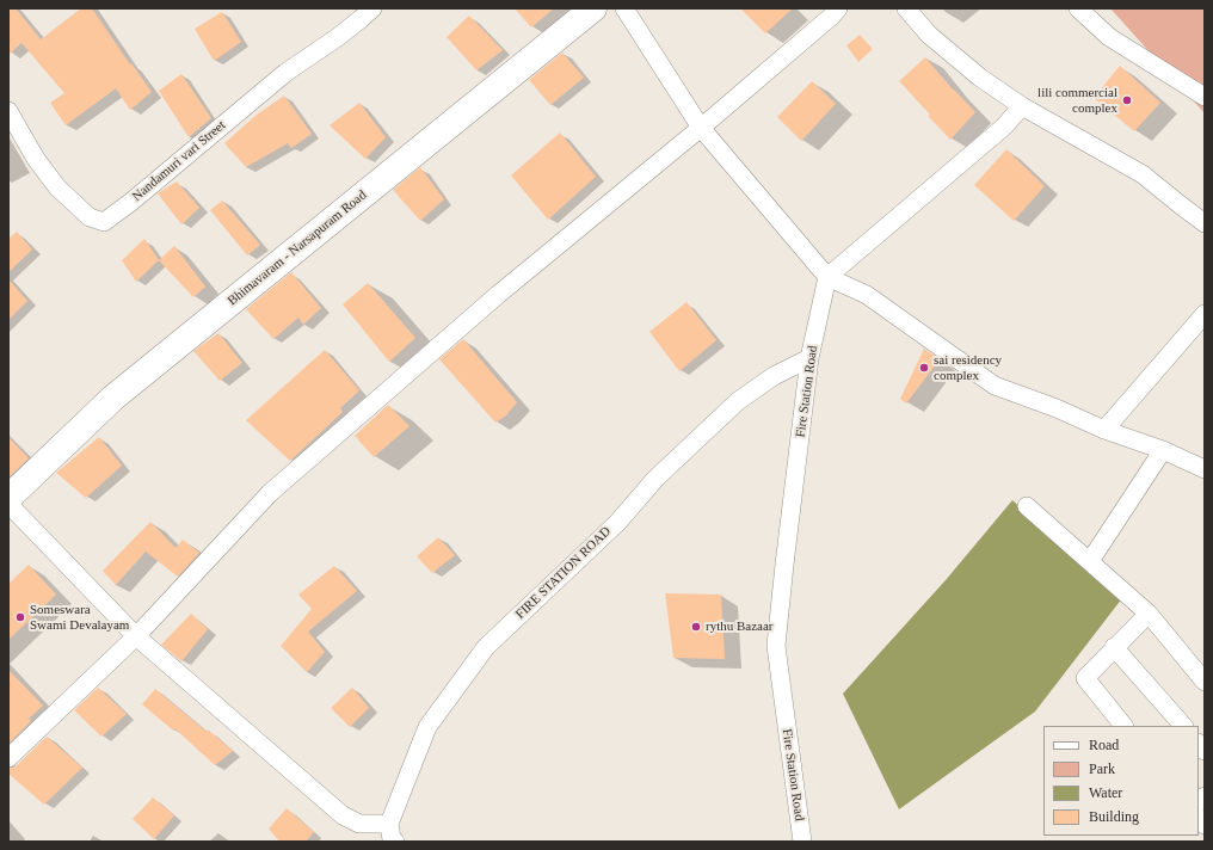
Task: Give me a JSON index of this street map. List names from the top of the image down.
{
  "streets": {
    "main road": ["Bhimavaram - Narsapuram Road"],
    "street": ["Nandamuri vari Street", "Fire Station Road", "FIRE STATION ROAD"]
  },
  "crossings": [
    ["Fire Station Road", "FIRE STATION ROAD"]
  ],
  "places": [
    "lili commercial complex",
    "sai residency complex",
    "Someswara Swami Devalayam",
    "rythu Bazaar"
  ],
  "legend": [
    "Road",
    "Park",
    "Water",
    "Building"
  ]
}
